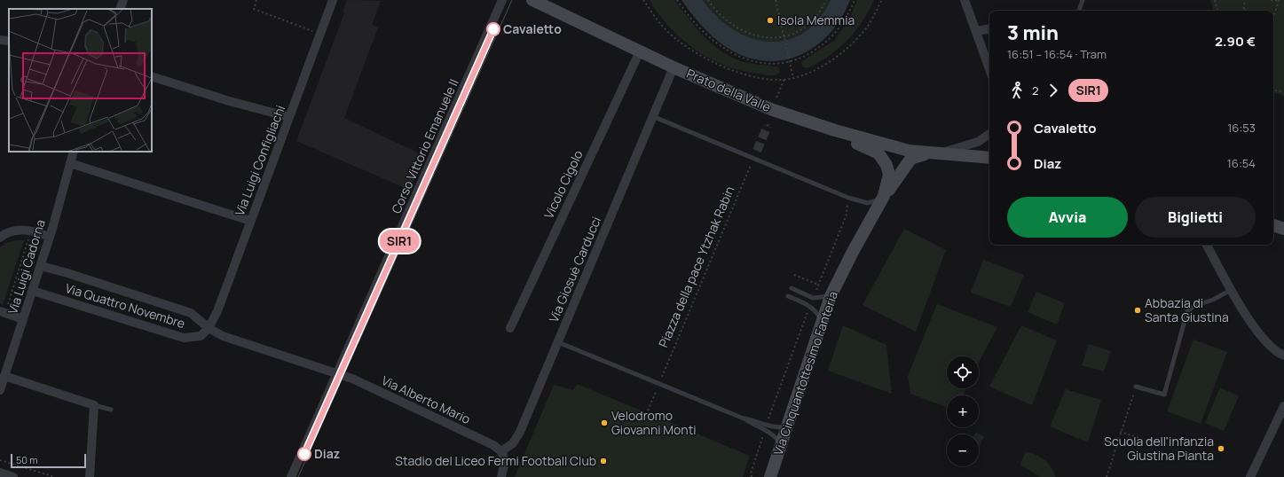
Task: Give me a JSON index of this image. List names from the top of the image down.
{
  "streets": {
    "street": [
      "Prato della Valle",
      "Corso Vittorio Emanuele II",
      "Via Luigi Configliachi",
      "Vicolo Cigolo",
      "Via Luigi Cadorna",
      "Via Giosuè Carducci",
      "Via Quattro Novembre",
      "Via Cinquantottesimo Fanteria",
      "Via Alberto Mario"
    ],
    "path": ["Piazza della pace Ytzhak Rabin"]
  },
  "crossings": [
    ["Prato della Valle", "Vicolo Cigolo"],
    ["Prato della Valle", "Via Giosuè Carducci"],
    ["Prato della Valle", "Via Cinquantottesimo Fanteria"],
    ["Corso Vittorio Emanuele II", "Via Quattro Novembre"],
    ["Corso Vittorio Emanuele II", "Via Alberto Mario"],
    ["Via Luigi Configliachi", "Via Quattro Novembre"],
    ["Via Luigi Cadorna", "Via Quattro Novembre"],
    ["Via Giosuè Carducci", "Via Alberto Mario"],
    ["Via Quattro Novembre", "Via Alberto Mario"]
  ],
  "places": [
    "Isola Memmia",
    "Cavaletto",
    "Abbazia di Santa Giustina",
    "Velodromo Giovanni Monti",
    "Scuola dell'infanzia Giustina Pianta",
    "Diaz",
    "Stadio del Liceo Fermi Football Club"
  ],
  "lines": ["tram line SIR1"],
  "scale_bar": "50 m",
  "page": {
    "on_map": "SIR1",
    "heading": ["3 min", "16:51 – 16:54 · Tram", "2.90 €"],
    "legs": ["2", "SIR1"],
    "list": [
      {
        "name": "Cavaletto",
        "value": "16:53"
      },
      {
        "name": "Diaz",
        "value": "16:54"
      }
    ],
    "buttons": ["Avvia", "Biglietti"],
    "map_buttons": ["+", "−"],
    "scale": "50 m"
  }
}
